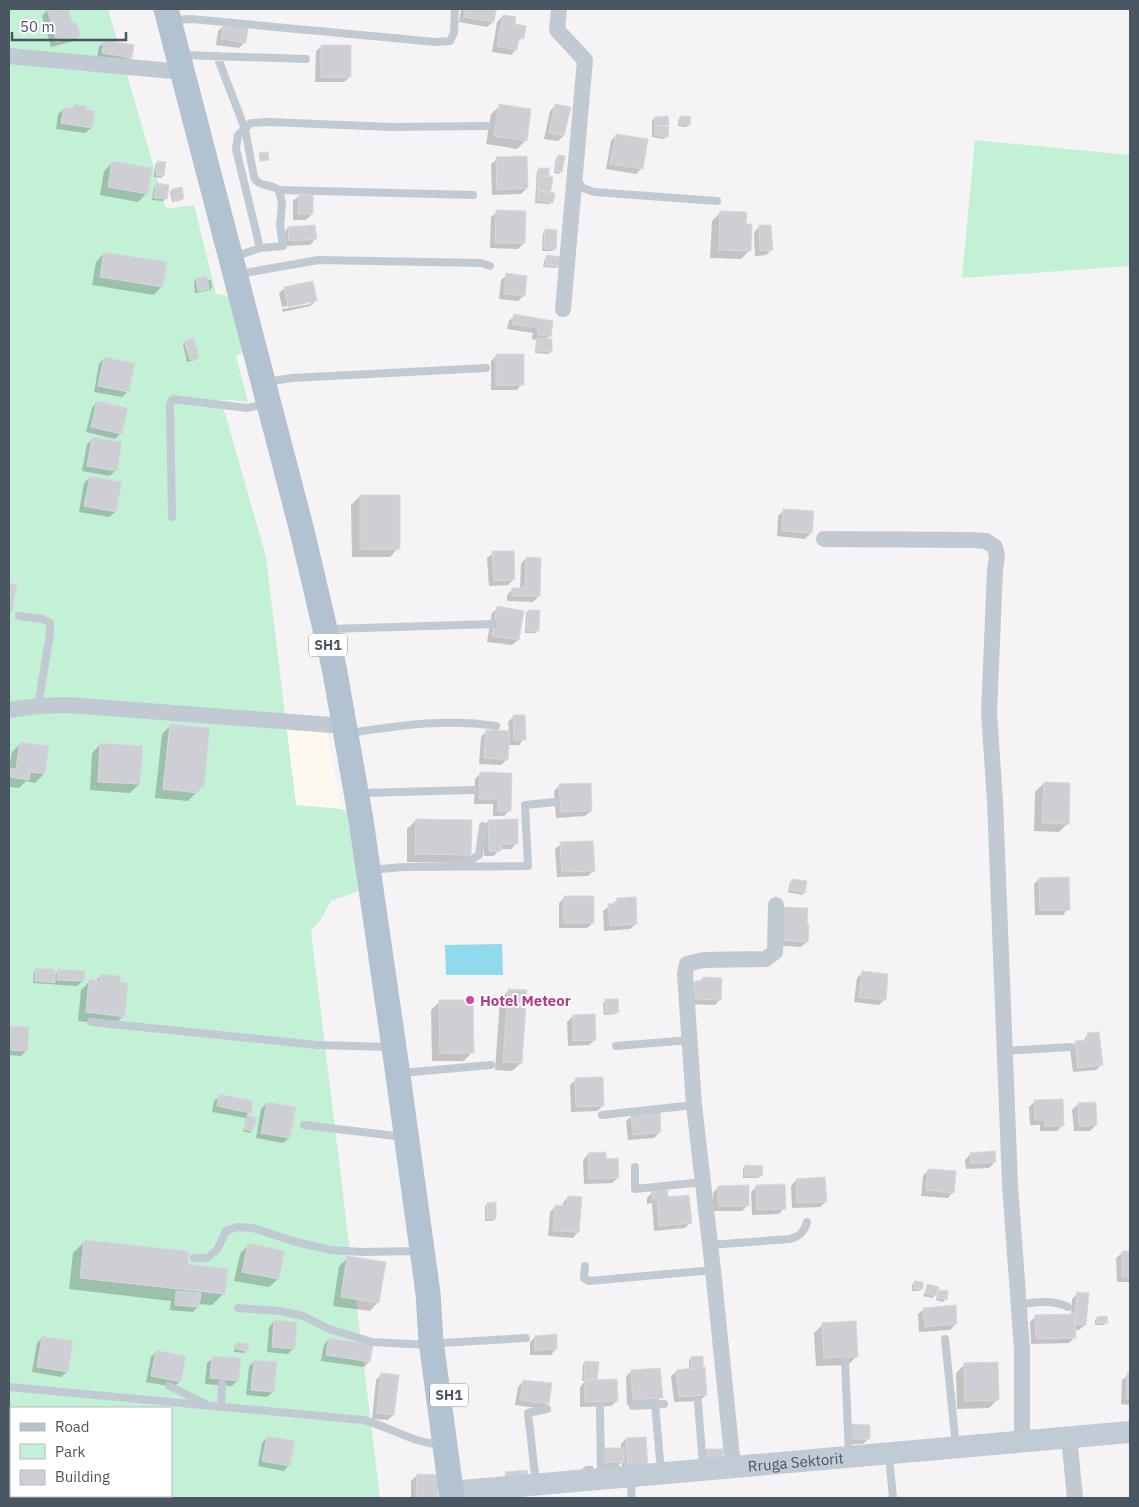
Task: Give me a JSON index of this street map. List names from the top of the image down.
{
  "streets": {
    "main road": ["SH1"],
    "street": ["Rruga Sektorit"]
  },
  "crossings": [
    ["SH1", "Rruga Sektorit"]
  ],
  "places": ["Hotel Meteor"],
  "legend": ["Road", "Park", "Building"],
  "scale_bar": "50 m"
}
